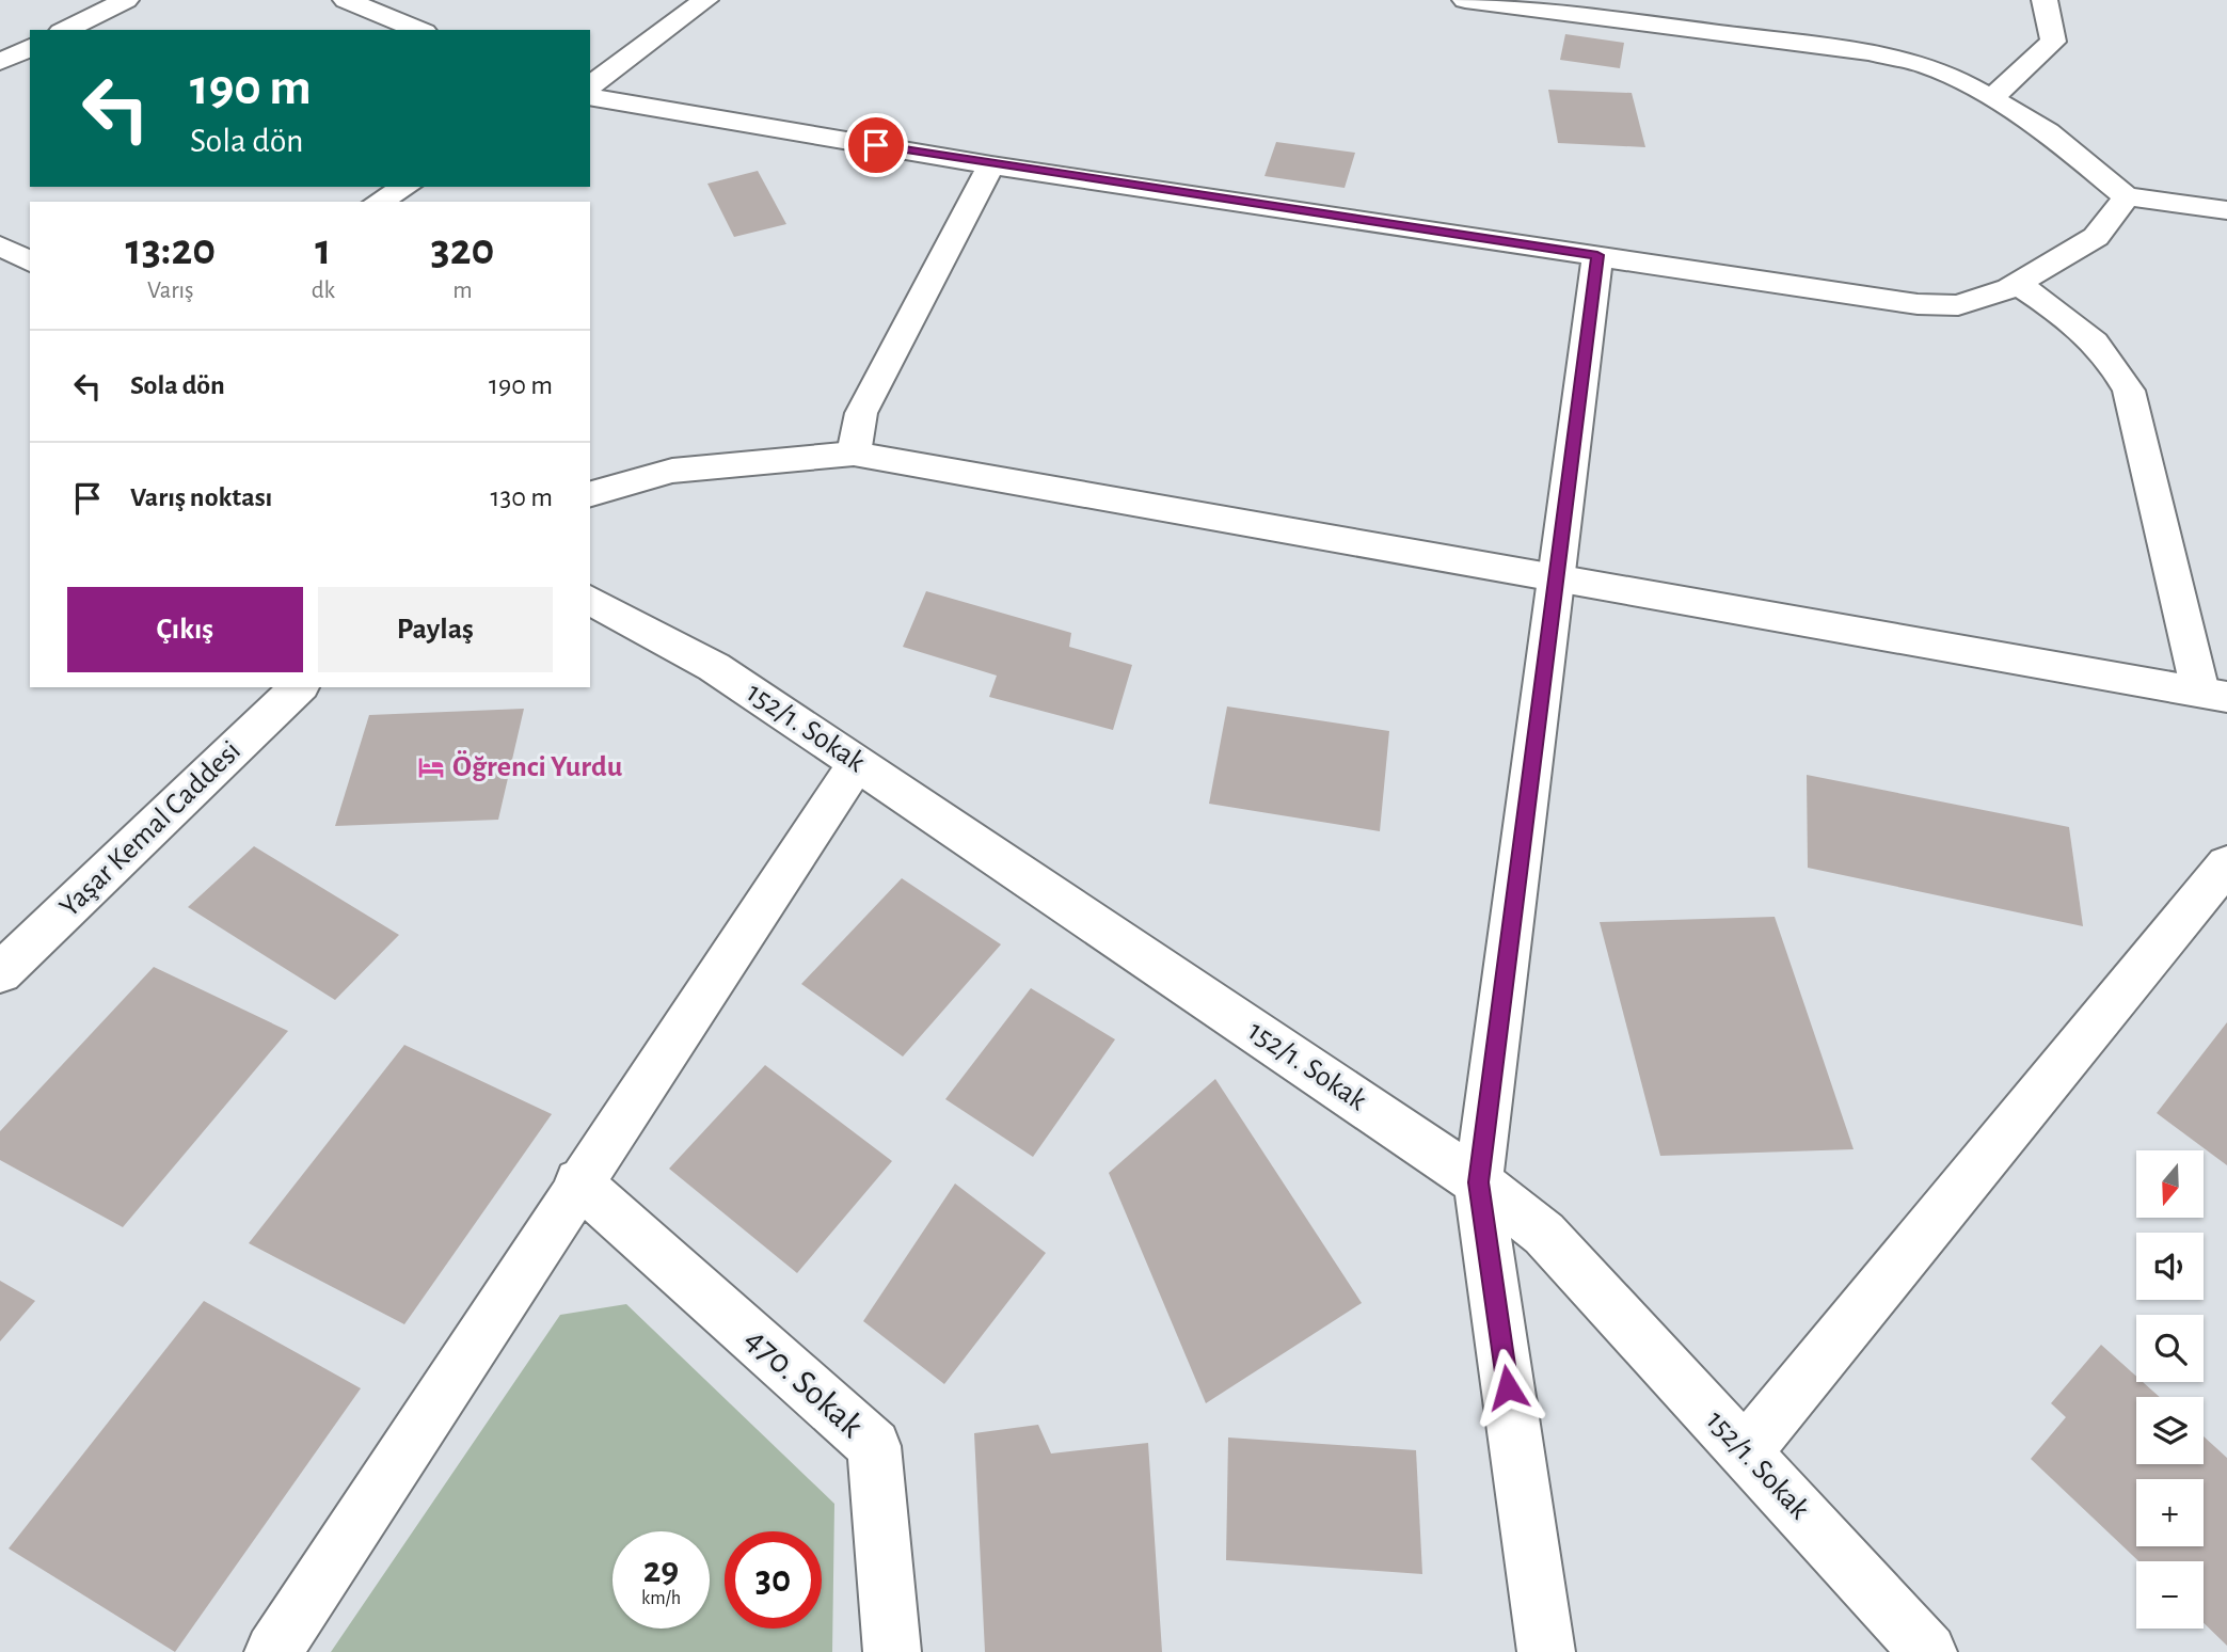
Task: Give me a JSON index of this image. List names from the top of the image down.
{
  "streets": {
    "street": ["152/1. Sokak", "Yaşar Kemal Caddesi", "470. Sokak"]
  },
  "places": {
    "hotel": ["Öğrenci Yurdu"]
  },
  "north": "bottom",
  "page": {
    "turn": ["190 m", "Sola dön"],
    "eta": [
      "13:20",
      "Varış",
      "1",
      "dk",
      "320",
      "m"
    ],
    "list": [
      {
        "name": "Sola dön",
        "value": "190 m"
      },
      {
        "name": "Varış noktası",
        "value": "130 m"
      }
    ],
    "buttons": ["Çıkış", "Paylaş"],
    "map_buttons": ["+", "−"],
    "speed": "29 km/h",
    "limit": "30"
  }
}
